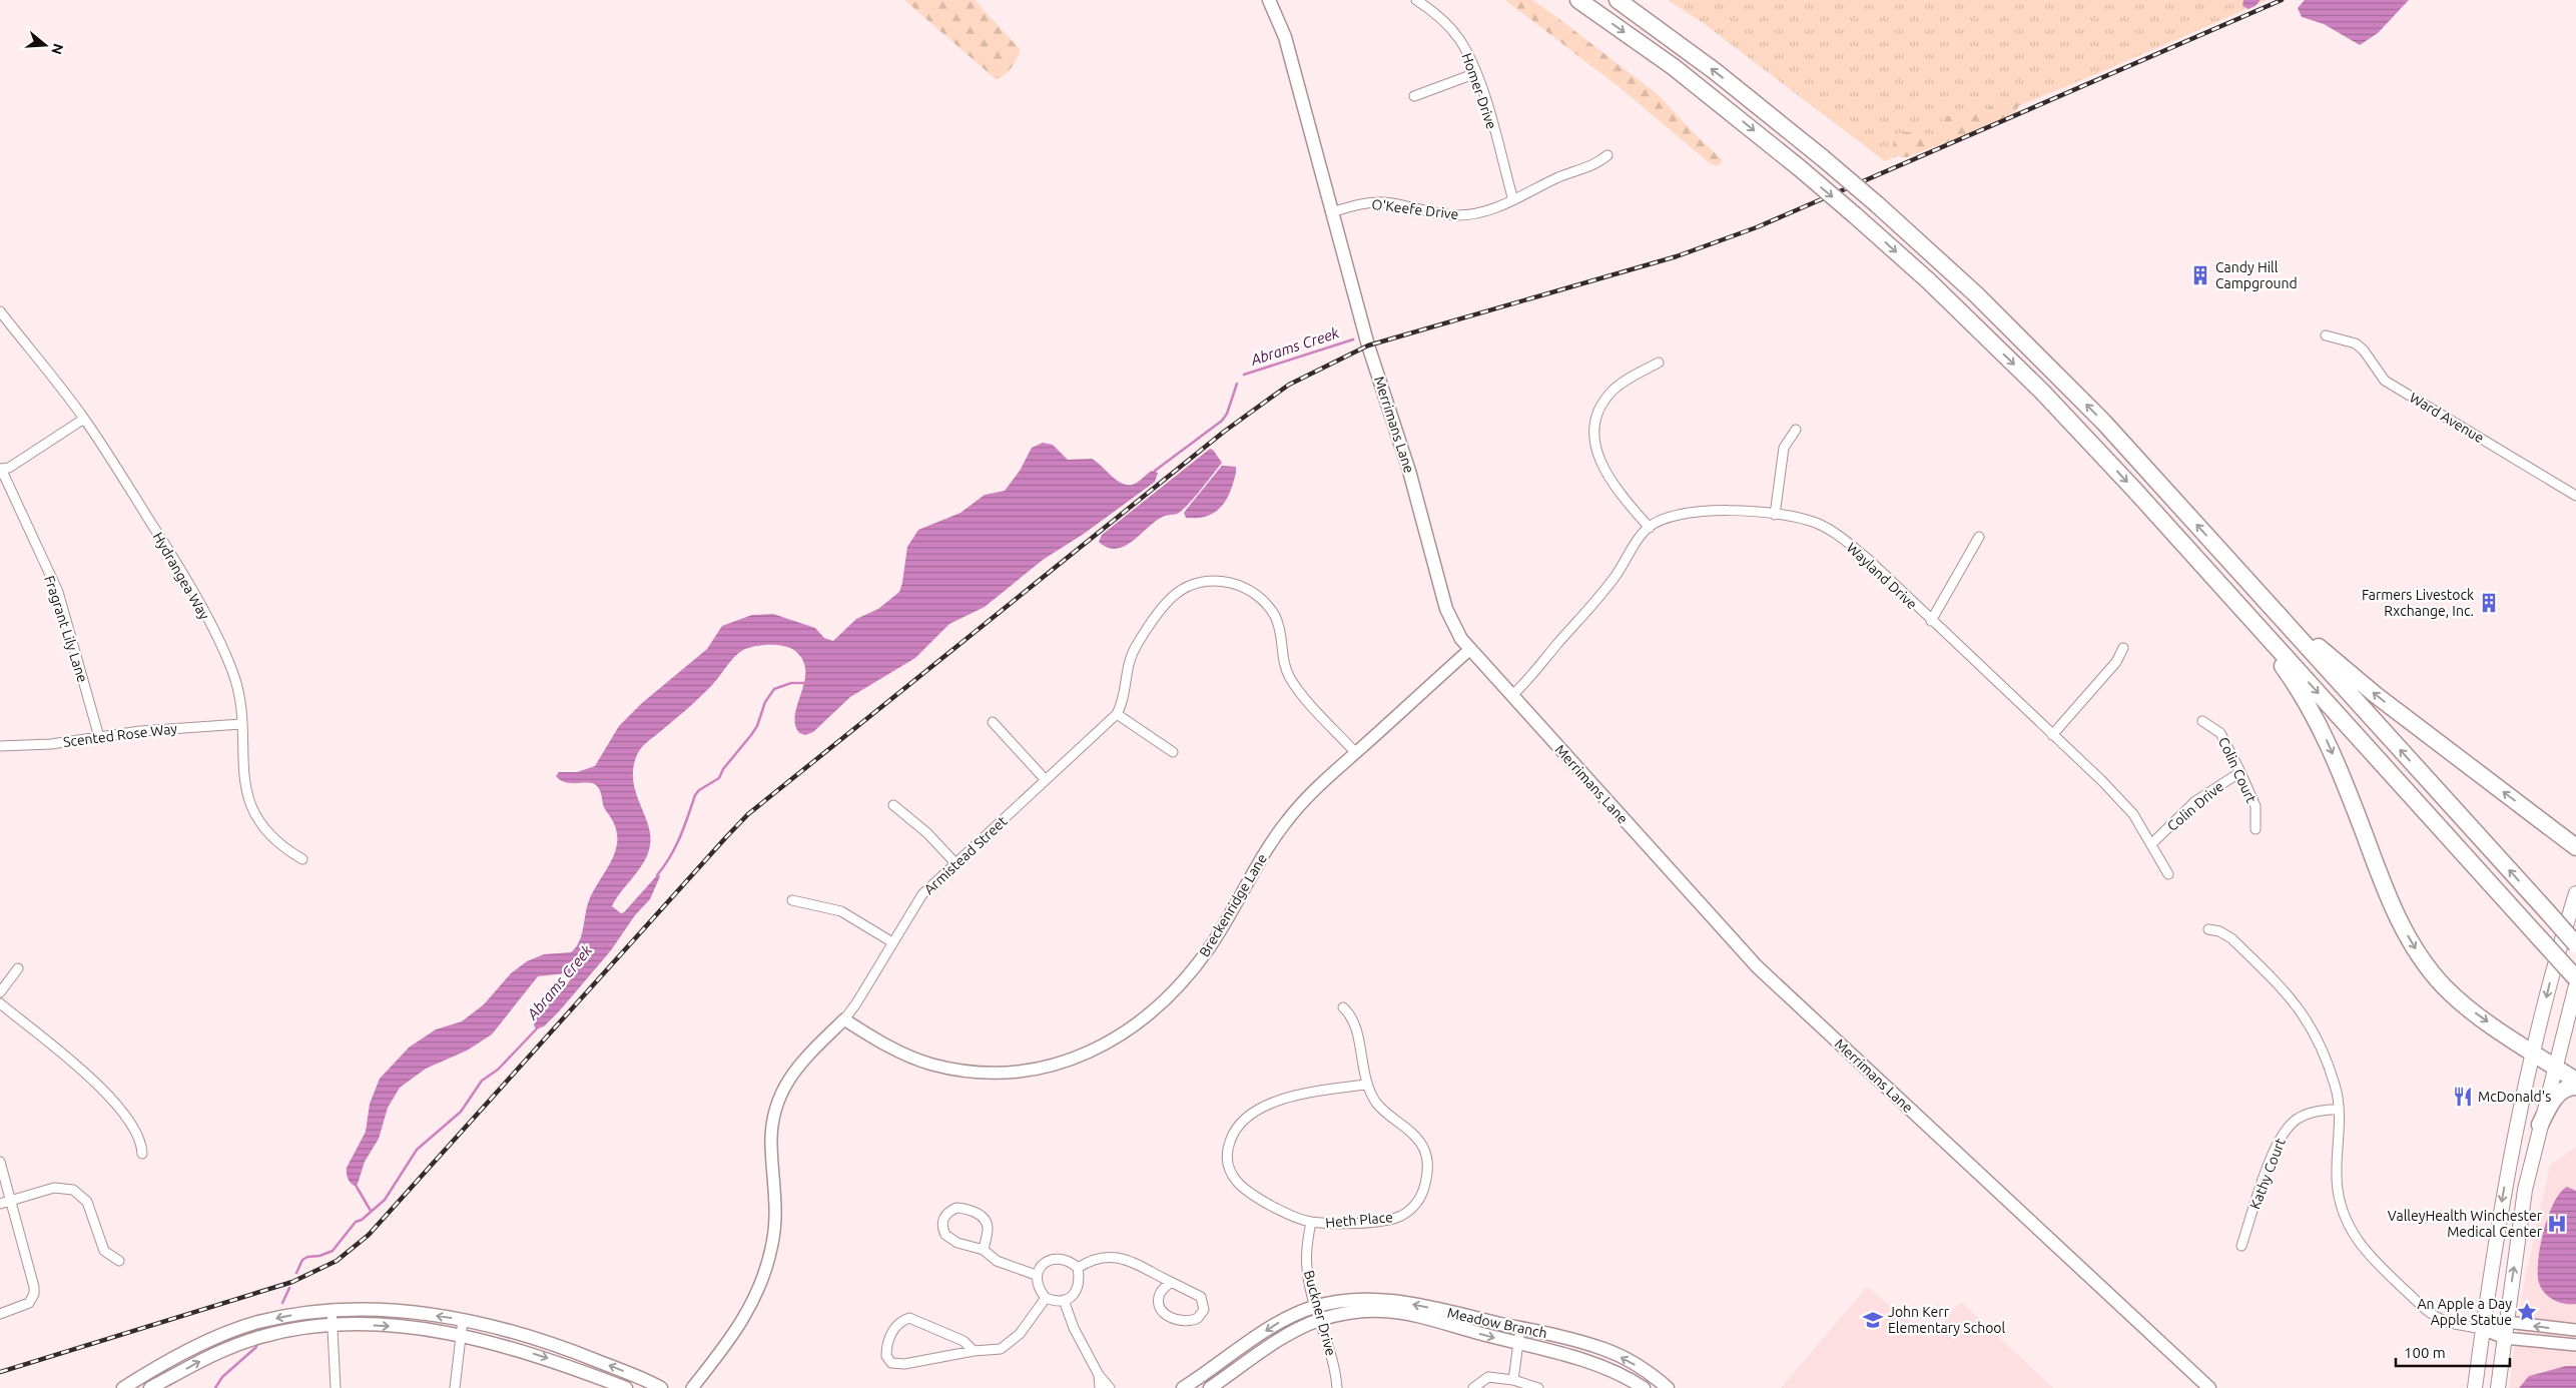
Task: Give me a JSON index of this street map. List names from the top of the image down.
{
  "streets": {
    "main road": ["Merrimans Lane", "Meadow Branch"],
    "street": [
      "Homer Drive",
      "O'Keefe Drive",
      "Ward Avenue",
      "Hydrangea Way",
      "Wayland Drive",
      "Fragrant Lily Lane",
      "Scented Rose Way",
      "Colin Court",
      "Colin Drive",
      "Armistead Street",
      "Breckenridge Lane",
      "Kathy Court",
      "Heth Place",
      "Buckner Drive"
    ]
  },
  "crossings": [
    ["Homer Drive", "O'Keefe Drive"],
    ["O'Keefe Drive", "Merrimans Lane"],
    ["Merrimans Lane", "Wayland Drive"],
    ["Merrimans Lane", "Breckenridge Lane"],
    ["Hydrangea Way", "Scented Rose Way"],
    ["Wayland Drive", "Colin Drive"],
    ["Fragrant Lily Lane", "Scented Rose Way"],
    ["Colin Court", "Colin Drive"],
    ["Armistead Street", "Breckenridge Lane"],
    ["Heth Place", "Buckner Drive"],
    ["Buckner Drive", "Meadow Branch"]
  ],
  "water": ["Abrams Creek"],
  "places": {
    "building": ["Candy Hill Campground", "Farmers Livestock Rxchange, Inc."],
    "restaurant": ["McDonald's"],
    "hospital": ["ValleyHealth Winchester Medical Center"],
    "place": ["An Apple a Day Apple Statue"],
    "school or university": ["John Kerr Elementary School"]
  },
  "scale_bar": "100 m",
  "north": "right"
}
